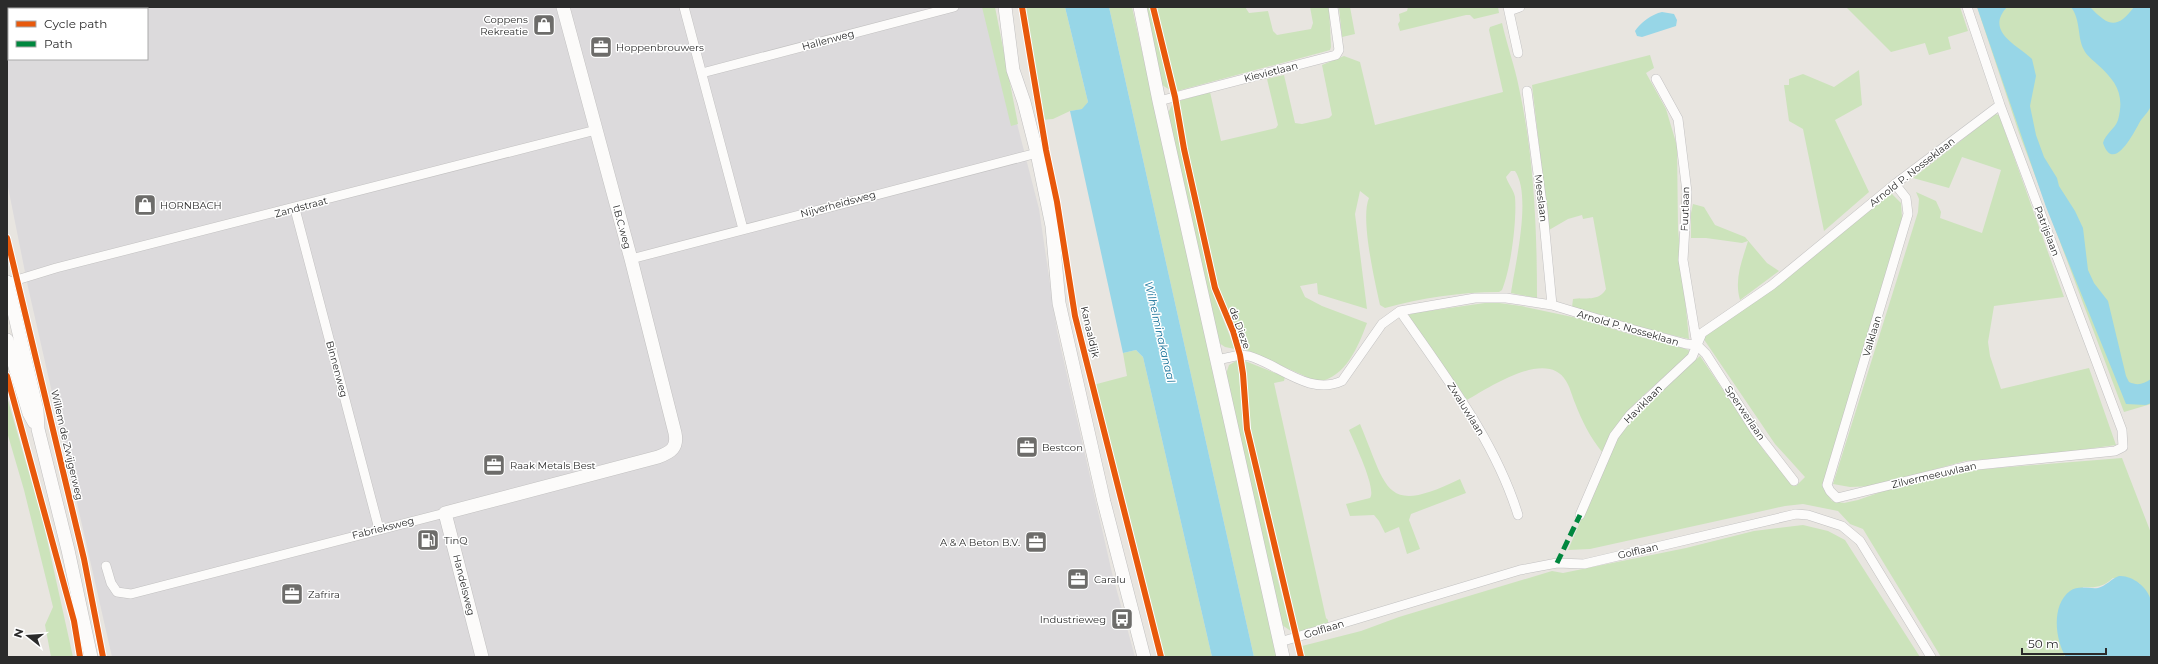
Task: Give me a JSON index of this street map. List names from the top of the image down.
{
  "streets": {
    "street": [
      "Hallenweg",
      "Kievietlaan",
      "Arnold P. Nosseklaan",
      "Meeslaan",
      "Nijverheidsweg",
      "Zandstraat",
      "Fuutlaan",
      "I.B.C.weg",
      "Patrijslaan",
      "Valklaan",
      "Binnenweg",
      "Haviklaan",
      "Zwaluwlaan",
      "Sperwerlaan",
      "Zilvermeeuwlaan",
      "Fabrieksweg",
      "Golflaan",
      "Handelsweg"
    ],
    "cycle path": ["de Dieze", "Kanaaldijk", "Willem de Zwijgerweg"]
  },
  "crossings": [
    ["Arnold P. Nosseklaan", "Meeslaan"],
    ["Arnold P. Nosseklaan", "Fuutlaan"],
    ["Arnold P. Nosseklaan", "Patrijslaan"],
    ["Arnold P. Nosseklaan", "Valklaan"],
    ["Arnold P. Nosseklaan", "Haviklaan"],
    ["Arnold P. Nosseklaan", "Zwaluwlaan"],
    ["Arnold P. Nosseklaan", "Sperwerlaan"],
    ["Nijverheidsweg", "I.B.C.weg"],
    ["Zandstraat", "I.B.C.weg"],
    ["Zandstraat", "Binnenweg"],
    ["Fuutlaan", "Haviklaan"],
    ["Fuutlaan", "Sperwerlaan"],
    ["I.B.C.weg", "Fabrieksweg"],
    ["Patrijslaan", "Zilvermeeuwlaan"],
    ["Valklaan", "Zilvermeeuwlaan"],
    ["Binnenweg", "Fabrieksweg"],
    ["Haviklaan", "Sperwerlaan"],
    ["Fabrieksweg", "Handelsweg"]
  ],
  "water": ["Wilhelminakanaal"],
  "places": {
    "shop": ["Coppens Rekreatie", "HORNBACH"],
    "office": [
      "Hoppenbrouwers",
      "Bestcon",
      "Raak Metals Best",
      "A & A Beton B.V.",
      "Caralu",
      "Zafrira"
    ],
    "fuel station": ["TinQ"],
    "bus stop": ["Industrieweg"]
  },
  "legend": ["Cycle path", "Path"],
  "scale_bar": "50 m",
  "north": "left"
}
